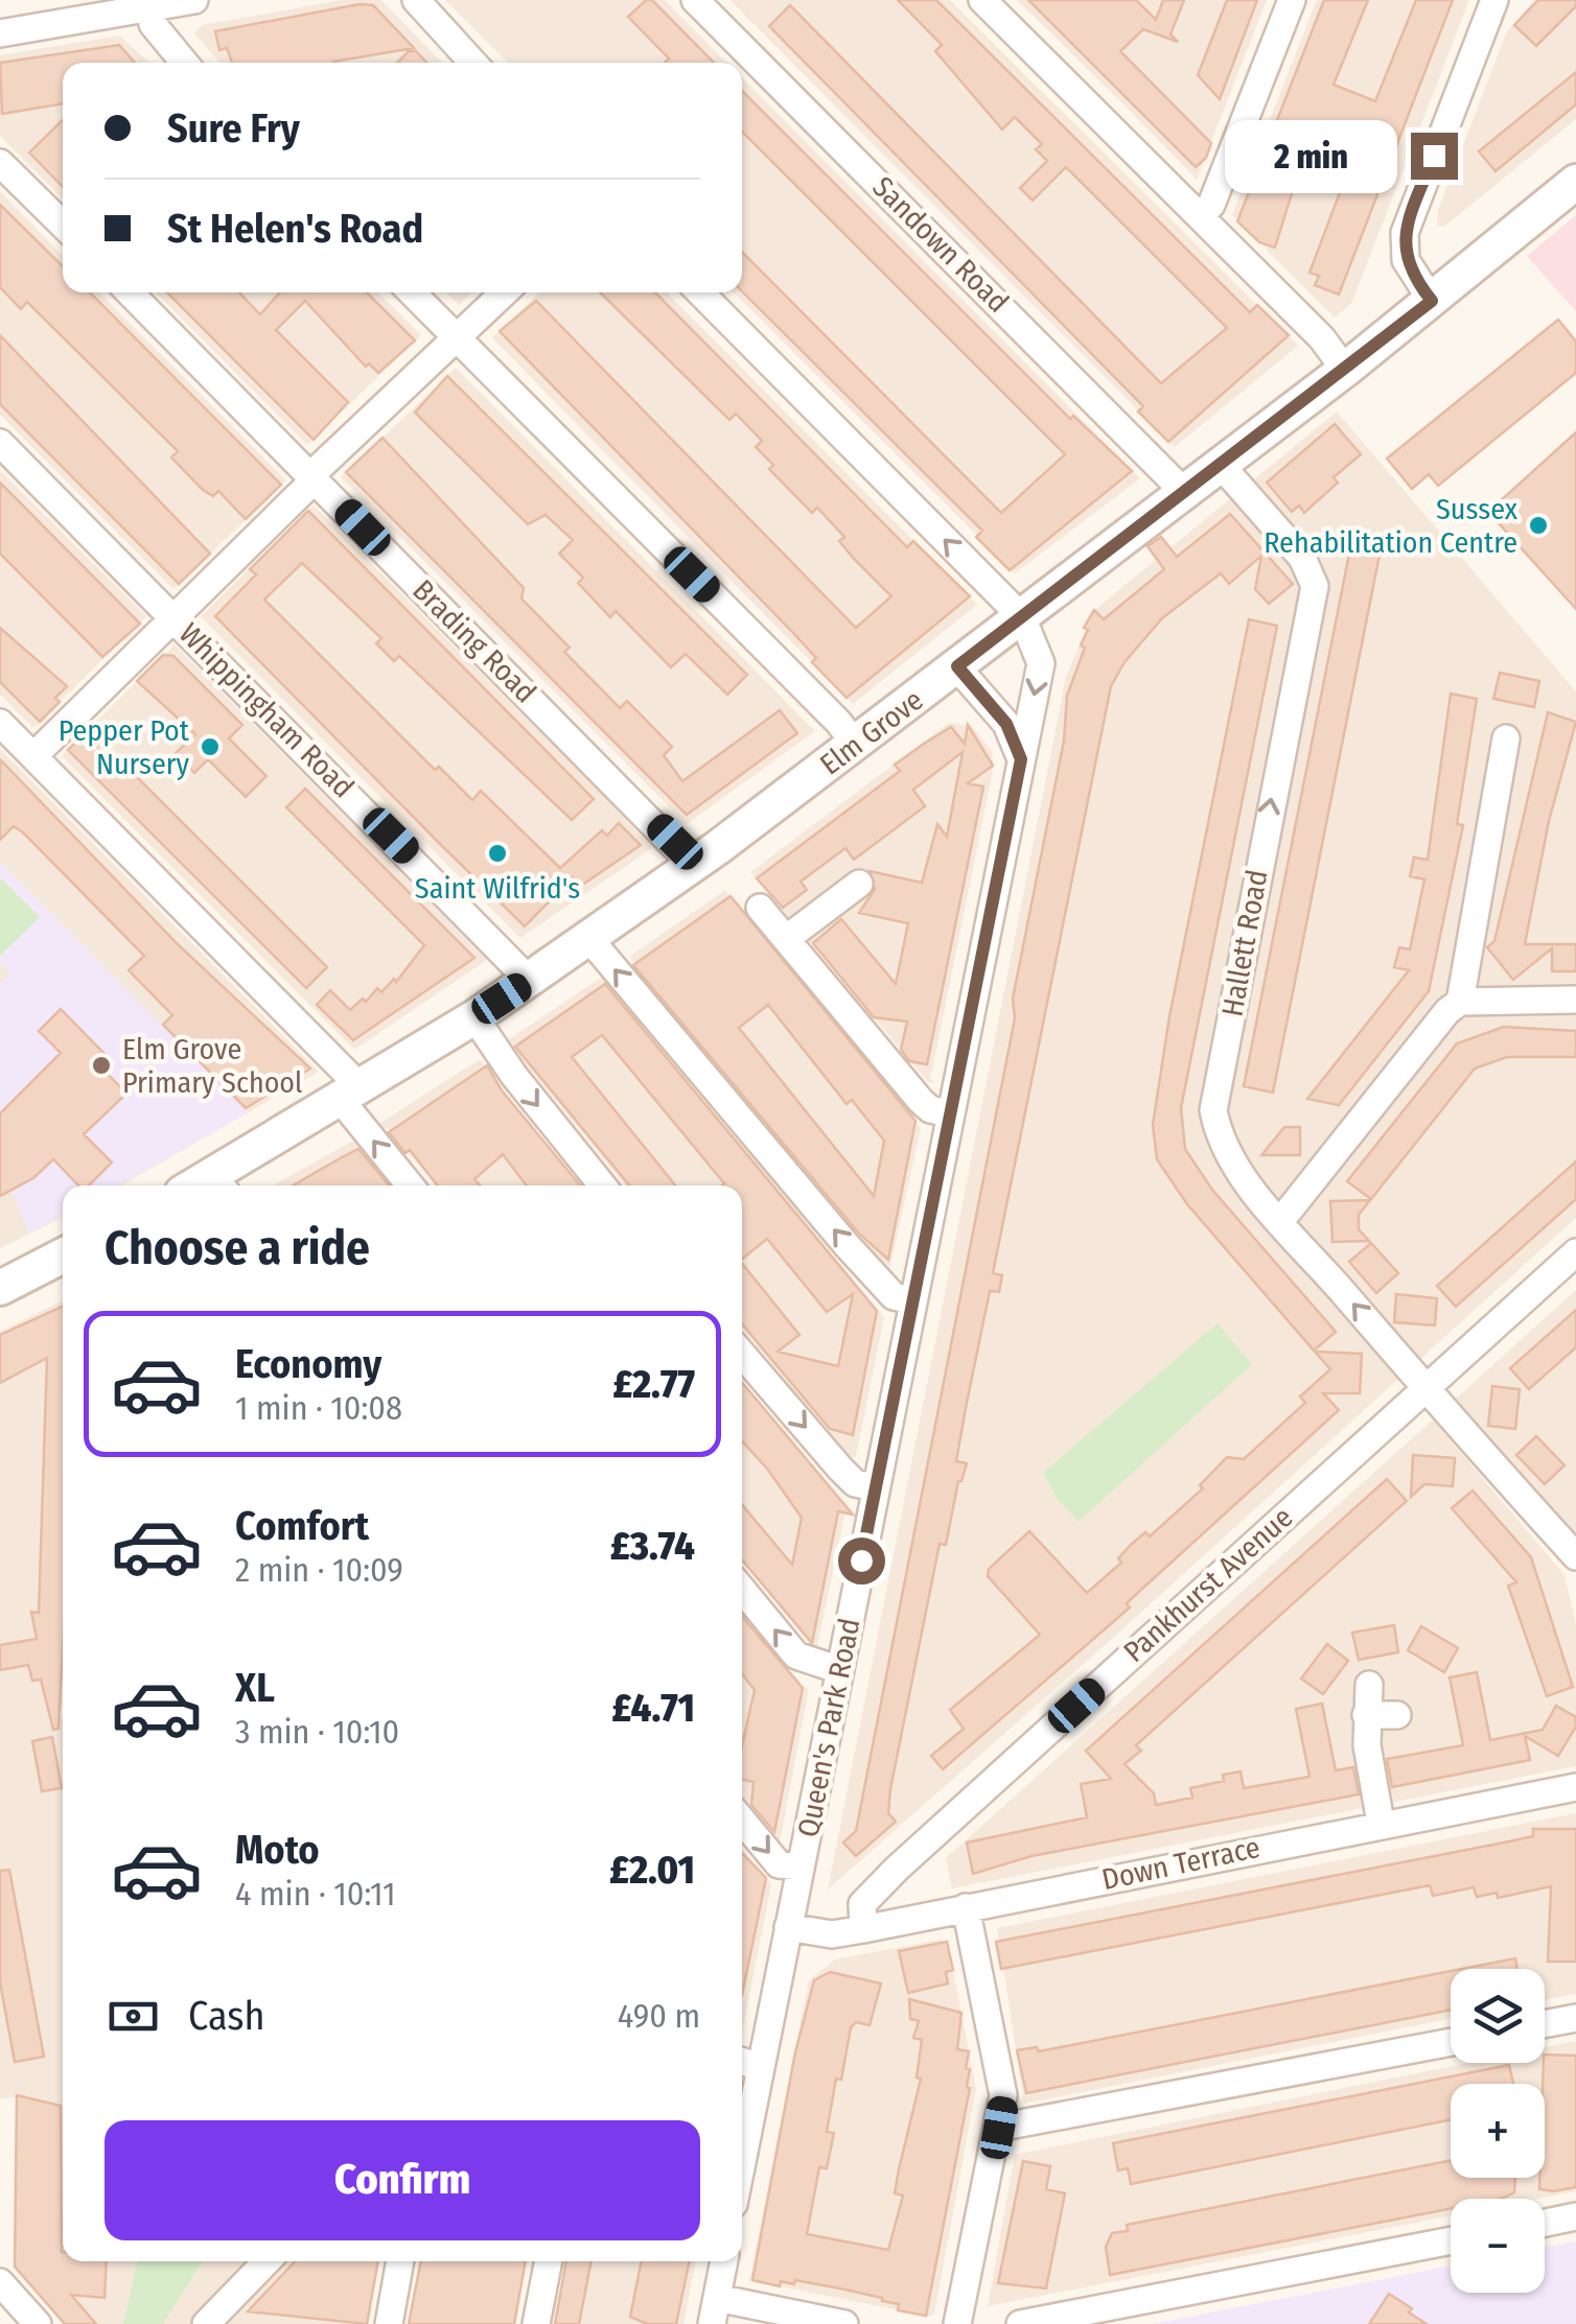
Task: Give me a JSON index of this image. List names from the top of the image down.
{
  "streets": {
    "street": [
      "Sandown Road",
      "Brading Road",
      "Whippingham Road",
      "Elm Grove",
      "Hallett Road",
      "Pankhurst Avenue",
      "Queen's Park Road",
      "Down Terrace"
    ]
  },
  "crossings": [
    ["Sandown Road", "Elm Grove"],
    ["Brading Road", "Elm Grove"],
    ["Whippingham Road", "Elm Grove"],
    ["Elm Grove", "Hallett Road"],
    ["Elm Grove", "Queen's Park Road"],
    ["Hallett Road", "Pankhurst Avenue"],
    ["Pankhurst Avenue", "Down Terrace"],
    ["Queen's Park Road", "Down Terrace"]
  ],
  "one_way": ["Hallett Road"],
  "places": [
    "Sussex Rehabilitation Centre",
    "Pepper Pot Nursery",
    "Saint Wilfrid's",
    "Elm Grove Primary School"
  ],
  "page": {
    "banner": ["Sure Fry", "St Helen's Road"],
    "bubble": "2 min",
    "heading": "Choose a ride",
    "list": [
      {
        "name": "Economy",
        "note": "1 min · 10:08",
        "value": "£2.77"
      },
      {
        "name": "Comfort",
        "note": "2 min · 10:09",
        "value": "£3.74"
      },
      {
        "name": "XL",
        "note": "3 min · 10:10",
        "value": "£4.71"
      },
      {
        "name": "Moto",
        "note": "4 min · 10:11",
        "value": "£2.01"
      }
    ],
    "pay": ["Cash", "490 m"],
    "map_buttons": ["+", "−"],
    "buttons": "Confirm"
  }
}
